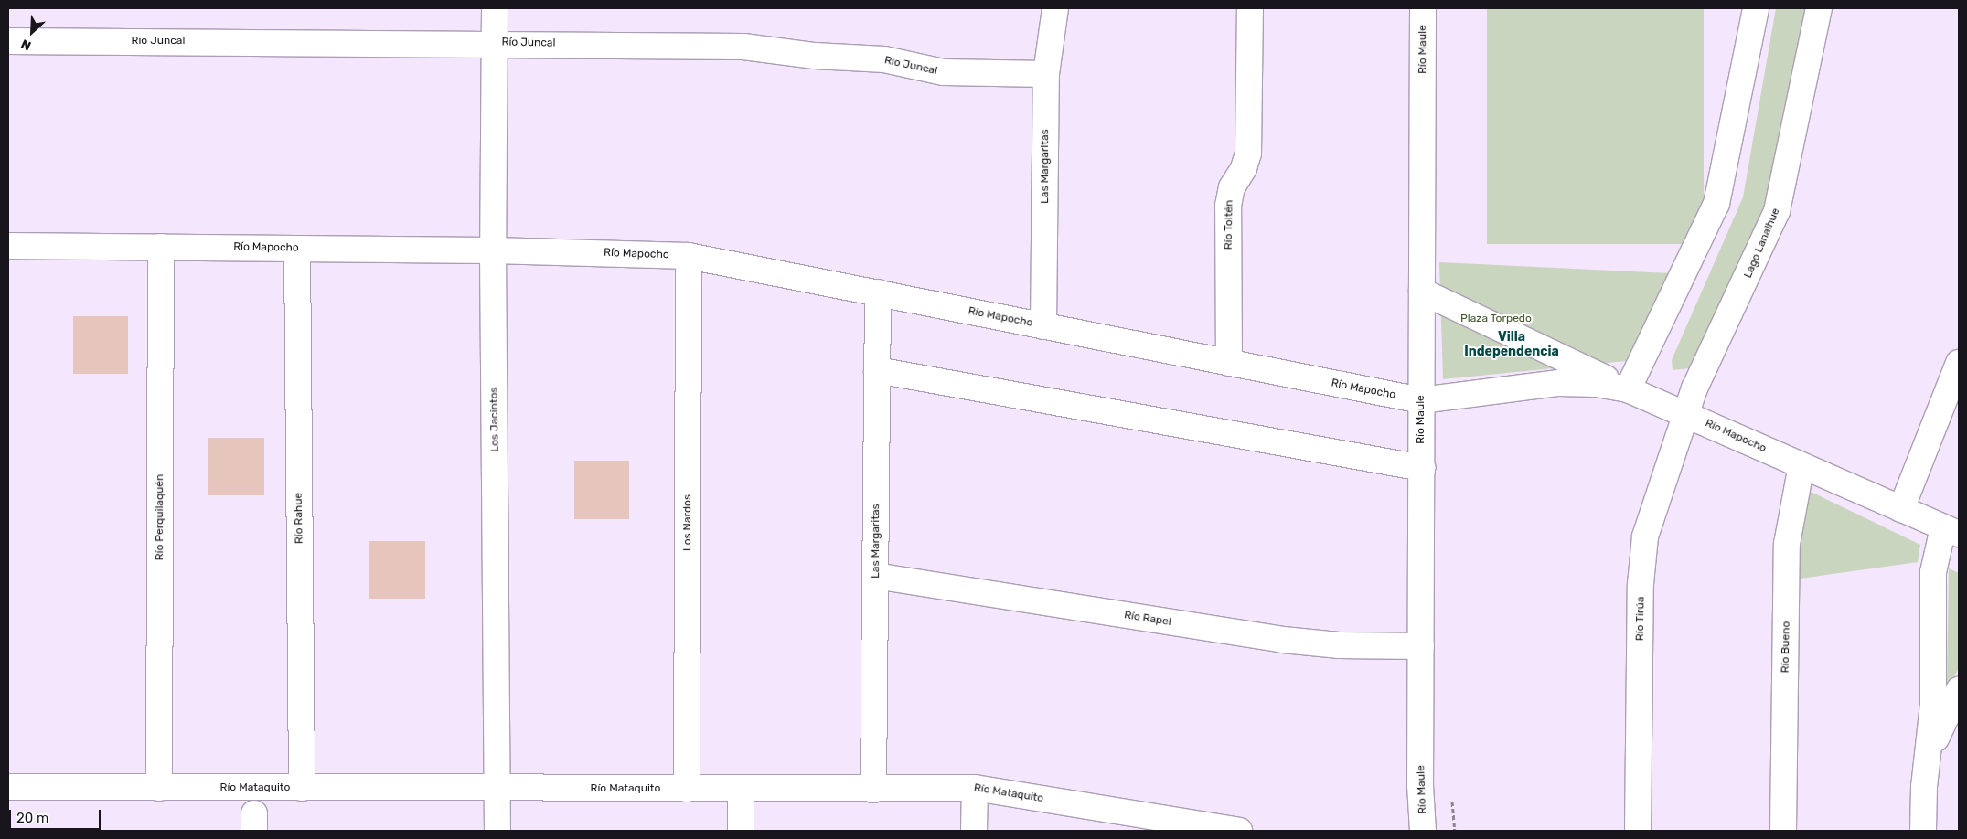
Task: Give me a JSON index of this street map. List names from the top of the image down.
{
  "streets": {
    "street": [
      "Río Juncal",
      "Río Maule",
      "Las Margaritas",
      "Río Toltén",
      "Lago Lanalhue",
      "Río Mapocho",
      "Los Jacintos",
      "Río Perquilaquén",
      "Río Rahue",
      "Los Nardos",
      "Río Rapel",
      "Río Tirúa",
      "Río Bueno",
      "Río Mataquito"
    ]
  },
  "crossings": [
    ["Río Juncal", "Las Margaritas"],
    ["Río Juncal", "Los Jacintos"],
    ["Río Maule", "Río Mapocho"],
    ["Río Maule", "Río Rapel"],
    ["Las Margaritas", "Río Mapocho"],
    ["Las Margaritas", "Río Rapel"],
    ["Las Margaritas", "Río Mataquito"],
    ["Río Toltén", "Río Mapocho"],
    ["Lago Lanalhue", "Río Mapocho"],
    ["Lago Lanalhue", "Río Tirúa"],
    ["Río Mapocho", "Los Jacintos"],
    ["Río Mapocho", "Río Perquilaquén"],
    ["Río Mapocho", "Río Rahue"],
    ["Río Mapocho", "Los Nardos"],
    ["Río Mapocho", "Río Tirúa"],
    ["Río Mapocho", "Río Bueno"],
    ["Los Jacintos", "Río Mataquito"],
    ["Río Perquilaquén", "Río Mataquito"],
    ["Río Rahue", "Río Mataquito"],
    ["Los Nardos", "Río Mataquito"]
  ],
  "districts": ["Villa Independencia"],
  "parks": ["Plaza Torpedo"],
  "scale_bar": "20 m",
  "north": "bottom left"
}
